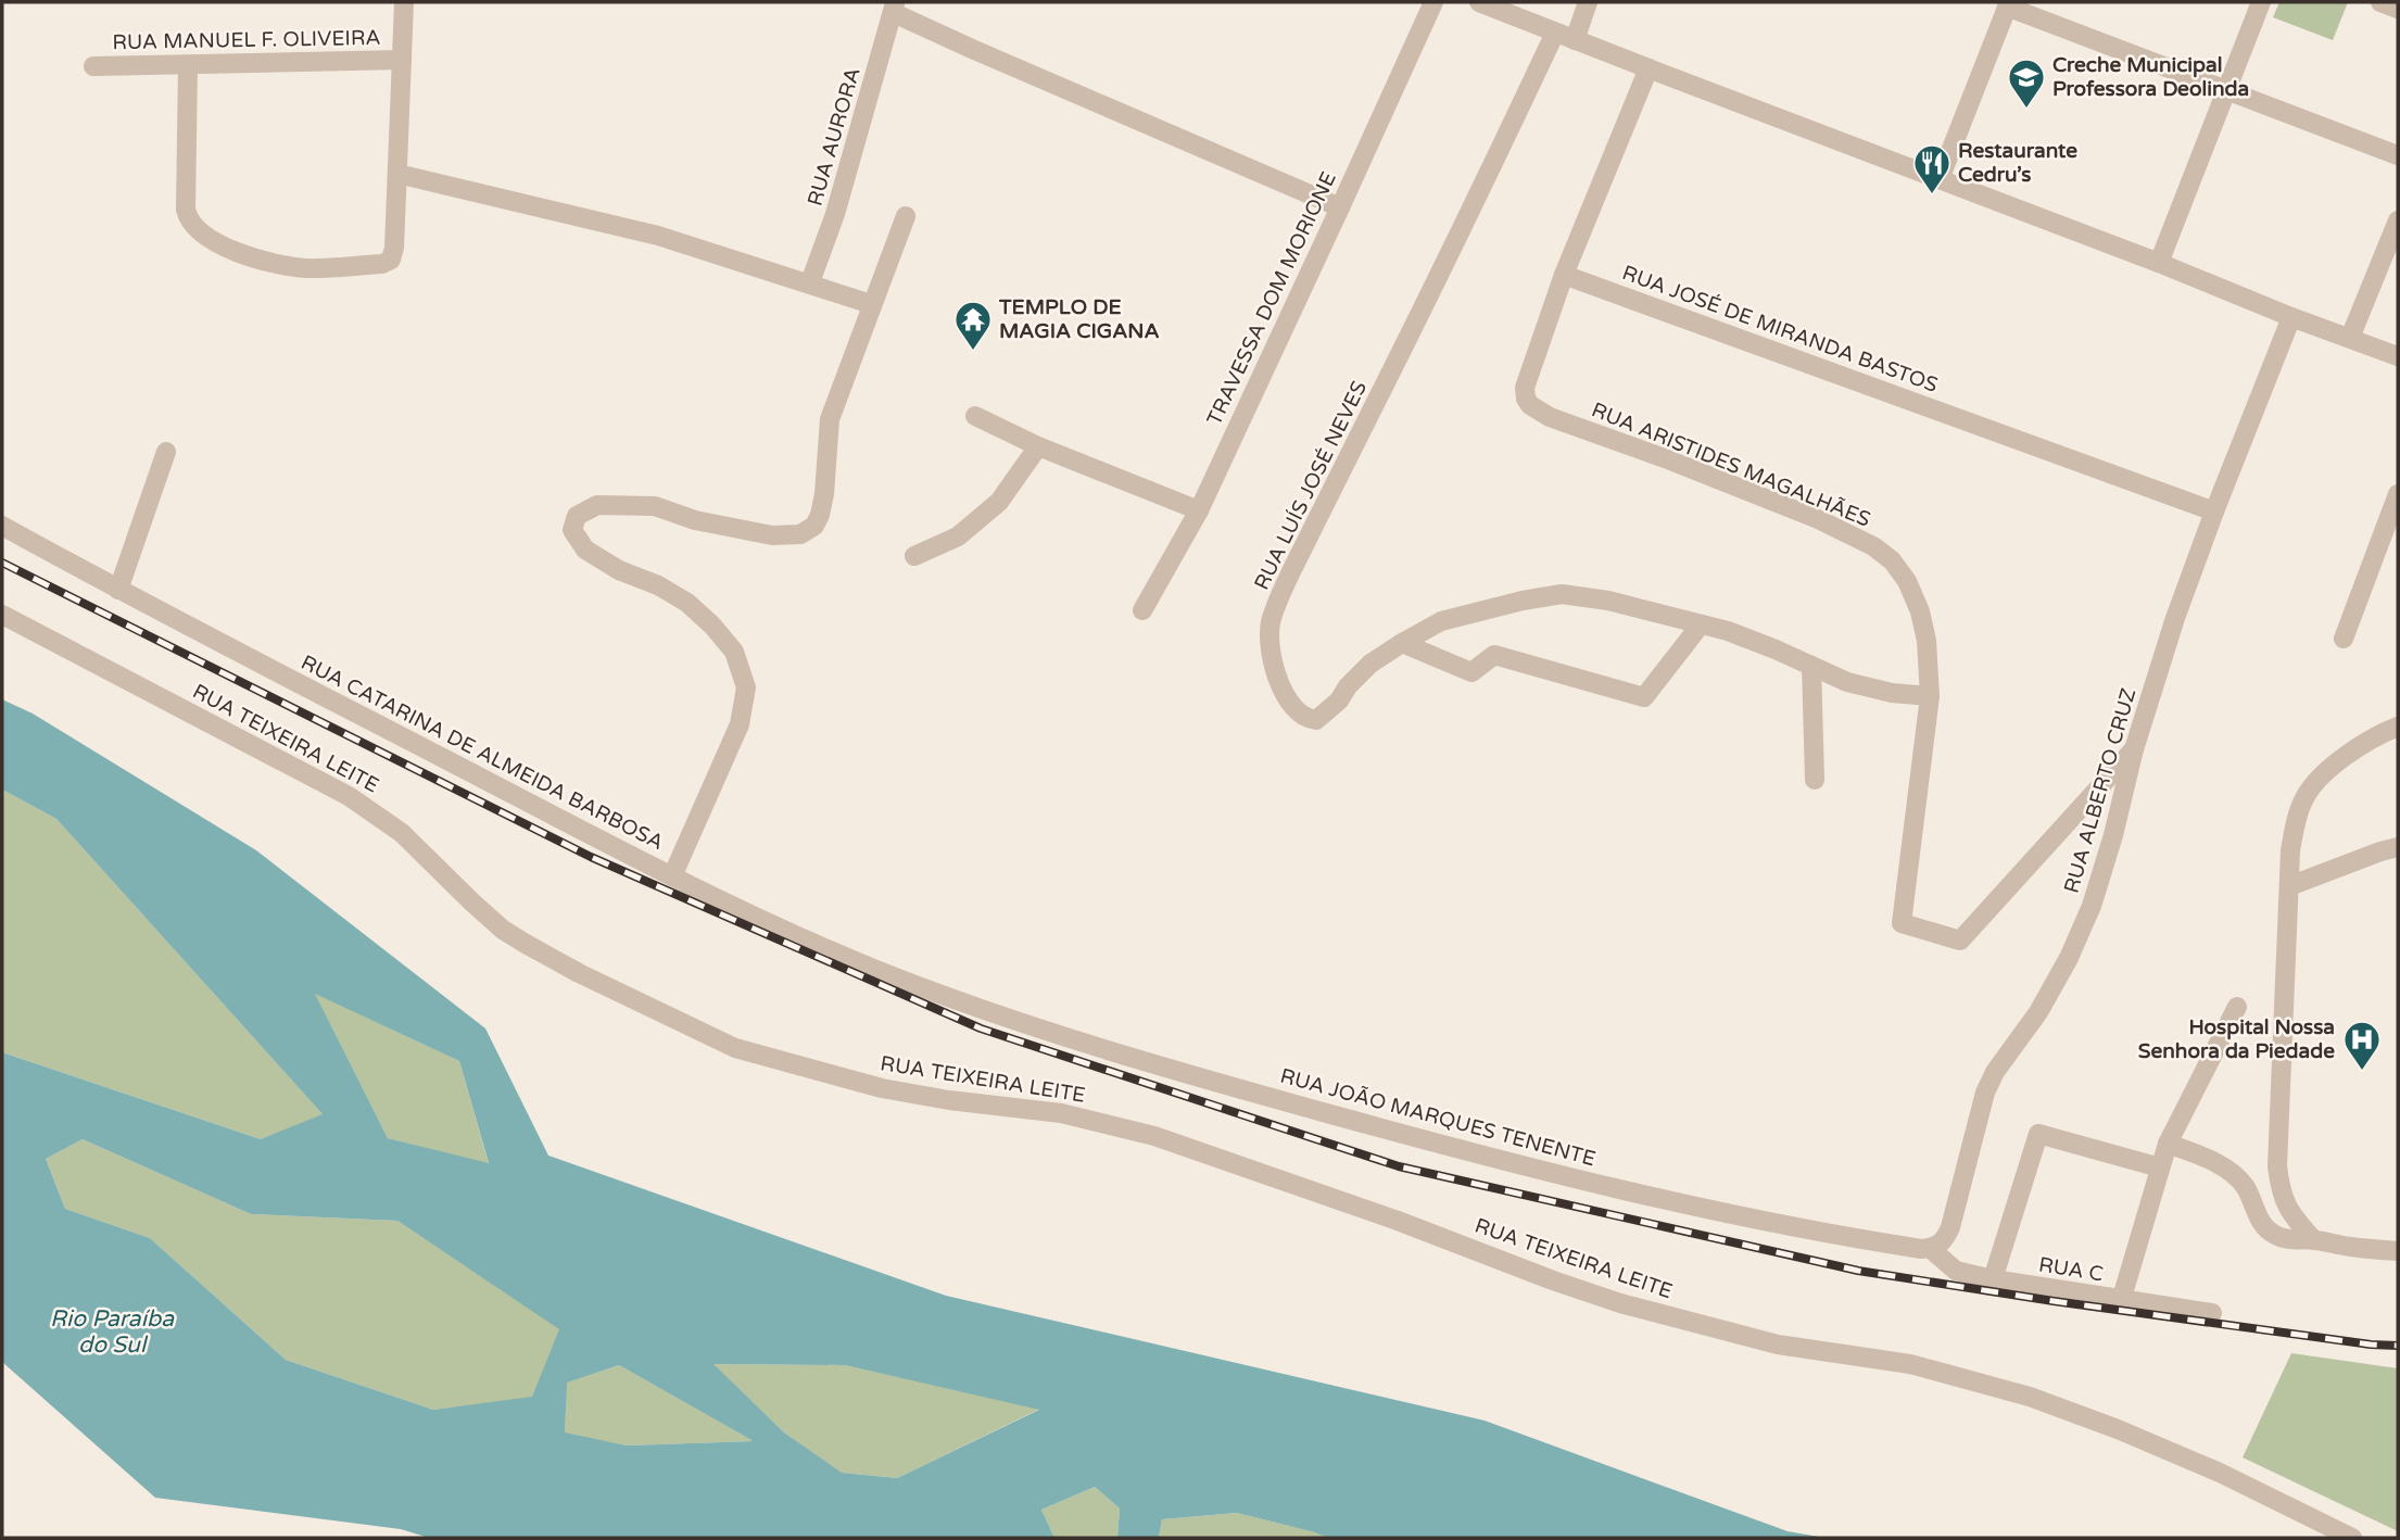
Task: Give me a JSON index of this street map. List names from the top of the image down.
{
  "streets": {
    "street": [
      "RUA MANUEL F. OLIVEIRA",
      "RUA AURORA",
      "TRAVESSA DOM MORIONE",
      "RUA JOSÉ DE MIRANDA BASTOS",
      "RUA ARISTIDES MAGALHÃES",
      "RUA LUÍS JOSÉ NEVES",
      "RUA TEIXEIRA LEITE",
      "RUA CATARINA DE ALMEIDA BARBOSA",
      "RUA ALBERTO CRUZ",
      "RUA JOÃO MARQUES TENENTE",
      "RUA C"
    ]
  },
  "crossings": [
    ["RUA JOSÉ DE MIRANDA BASTOS", "RUA ARISTIDES MAGALHÃES"],
    ["RUA JOSÉ DE MIRANDA BASTOS", "RUA ALBERTO CRUZ"],
    ["RUA ARISTIDES MAGALHÃES", "RUA LUÍS JOSÉ NEVES"],
    ["RUA ARISTIDES MAGALHÃES", "RUA ALBERTO CRUZ"],
    ["RUA CATARINA DE ALMEIDA BARBOSA", "RUA JOÃO MARQUES TENENTE"],
    ["RUA ALBERTO CRUZ", "RUA JOÃO MARQUES TENENTE"],
    ["RUA ALBERTO CRUZ", "RUA C"],
    ["RUA JOÃO MARQUES TENENTE", "RUA C"]
  ],
  "water": ["Rio Paraíba do Sul"],
  "places": {
    "school or university": ["Creche Municipal Professora Deolinda"],
    "restaurant": ["Restaurante Cedru’s"],
    "temple": ["TEMPLO DE MAGIA CIGANA"],
    "hospital": ["Hospital Nossa Senhora da Piedade"]
  }
}
